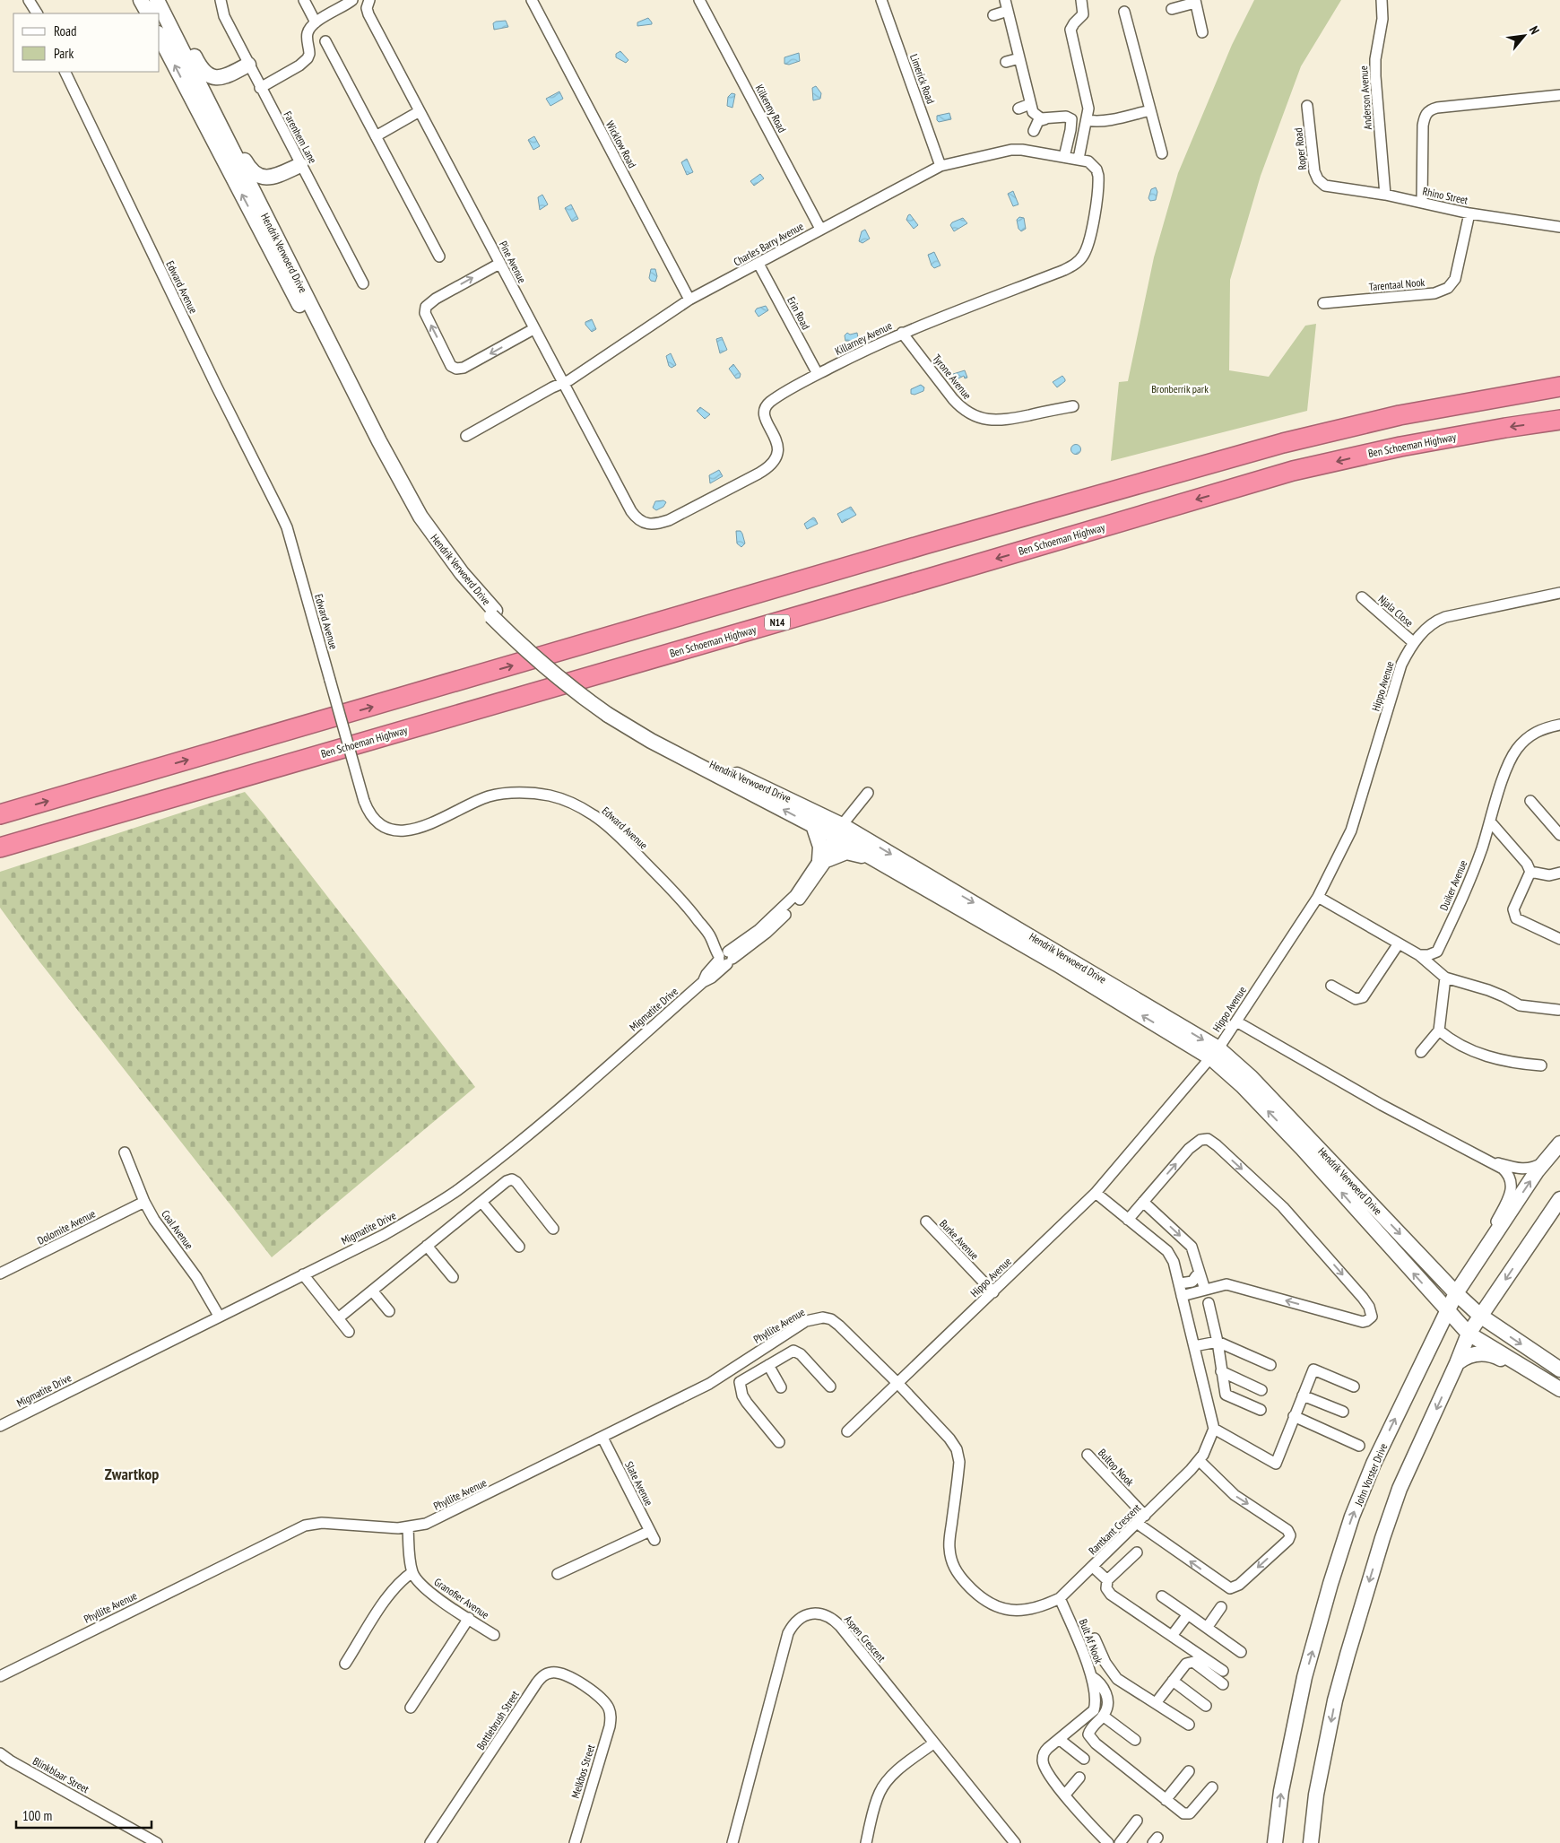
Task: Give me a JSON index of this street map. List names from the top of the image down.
{
  "streets": {
    "highway": ["Ben Schoeman Highway", "N14"],
    "main road": ["Hendrik Verwoerd Drive", "John Vorster Drive"],
    "street": [
      "Limerick Road",
      "Anderson Avenue",
      "Kilkenny Road",
      "Farenhem Lane",
      "Wicklow Road",
      "Roper Road",
      "Rhino Street",
      "Charles Barry Avenue",
      "Pine Avenue",
      "Tarentaal Nook",
      "Edward Avenue",
      "Erin Road",
      "Killarney Avenue",
      "Tyrone Avenue",
      "Njala Close",
      "Hippo Avenue",
      "Duiker Avenue",
      "Migmatite Drive",
      "Dolomite Avenue",
      "Coal Avenue",
      "Burke Avenue",
      "Phyllite Avenue",
      "Bultop Nook",
      "Slate Avenue",
      "Rantkant Crescent",
      "Granofier Avenue",
      "Aspen Crescent",
      "Bult Af Nook",
      "Bottlebrush Street",
      "Melkbos Street",
      "Blinkblaar Street"
    ]
  },
  "crossings": [
    ["Limerick Road", "Charles Barry Avenue"],
    ["Anderson Avenue", "Rhino Street"],
    ["Kilkenny Road", "Charles Barry Avenue"],
    ["Wicklow Road", "Charles Barry Avenue"],
    ["Roper Road", "Rhino Street"],
    ["Rhino Street", "Tarentaal Nook"],
    ["Charles Barry Avenue", "Pine Avenue"],
    ["Charles Barry Avenue", "Erin Road"],
    ["Charles Barry Avenue", "Killarney Avenue"],
    ["Hendrik Verwoerd Drive", "Hippo Avenue"],
    ["Hendrik Verwoerd Drive", "Migmatite Drive"],
    ["Hendrik Verwoerd Drive", "John Vorster Drive"],
    ["Pine Avenue", "Killarney Avenue"],
    ["Edward Avenue", "Migmatite Drive"],
    ["Erin Road", "Killarney Avenue"],
    ["Killarney Avenue", "Tyrone Avenue"],
    ["Njala Close", "Hippo Avenue"],
    ["Hippo Avenue", "Burke Avenue"],
    ["Hippo Avenue", "Phyllite Avenue"],
    ["Hippo Avenue", "Rantkant Crescent"],
    ["Migmatite Drive", "Coal Avenue"],
    ["Dolomite Avenue", "Coal Avenue"],
    ["Phyllite Avenue", "Slate Avenue"],
    ["Phyllite Avenue", "Rantkant Crescent"],
    ["Bultop Nook", "Rantkant Crescent"],
    ["Rantkant Crescent", "Bult Af Nook"],
    ["Bottlebrush Street", "Melkbos Street"]
  ],
  "districts": ["Zwartkop"],
  "parks": ["Bronberrik park"],
  "legend": ["Road", "Park"],
  "scale_bar": "100 m",
  "north": "top right"
}
